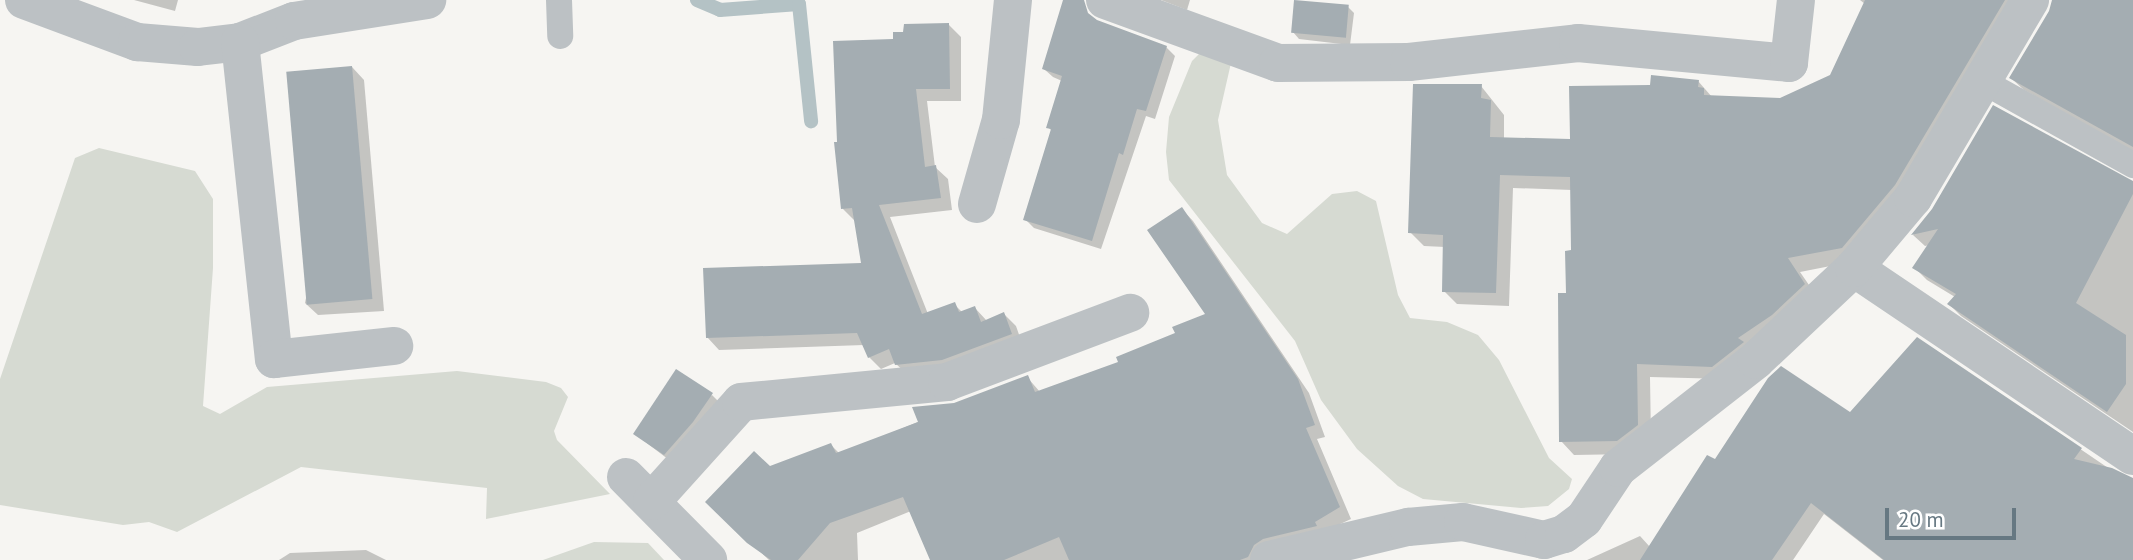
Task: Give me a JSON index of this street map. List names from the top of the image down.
{
  "scale_bar": "20 m"
}
